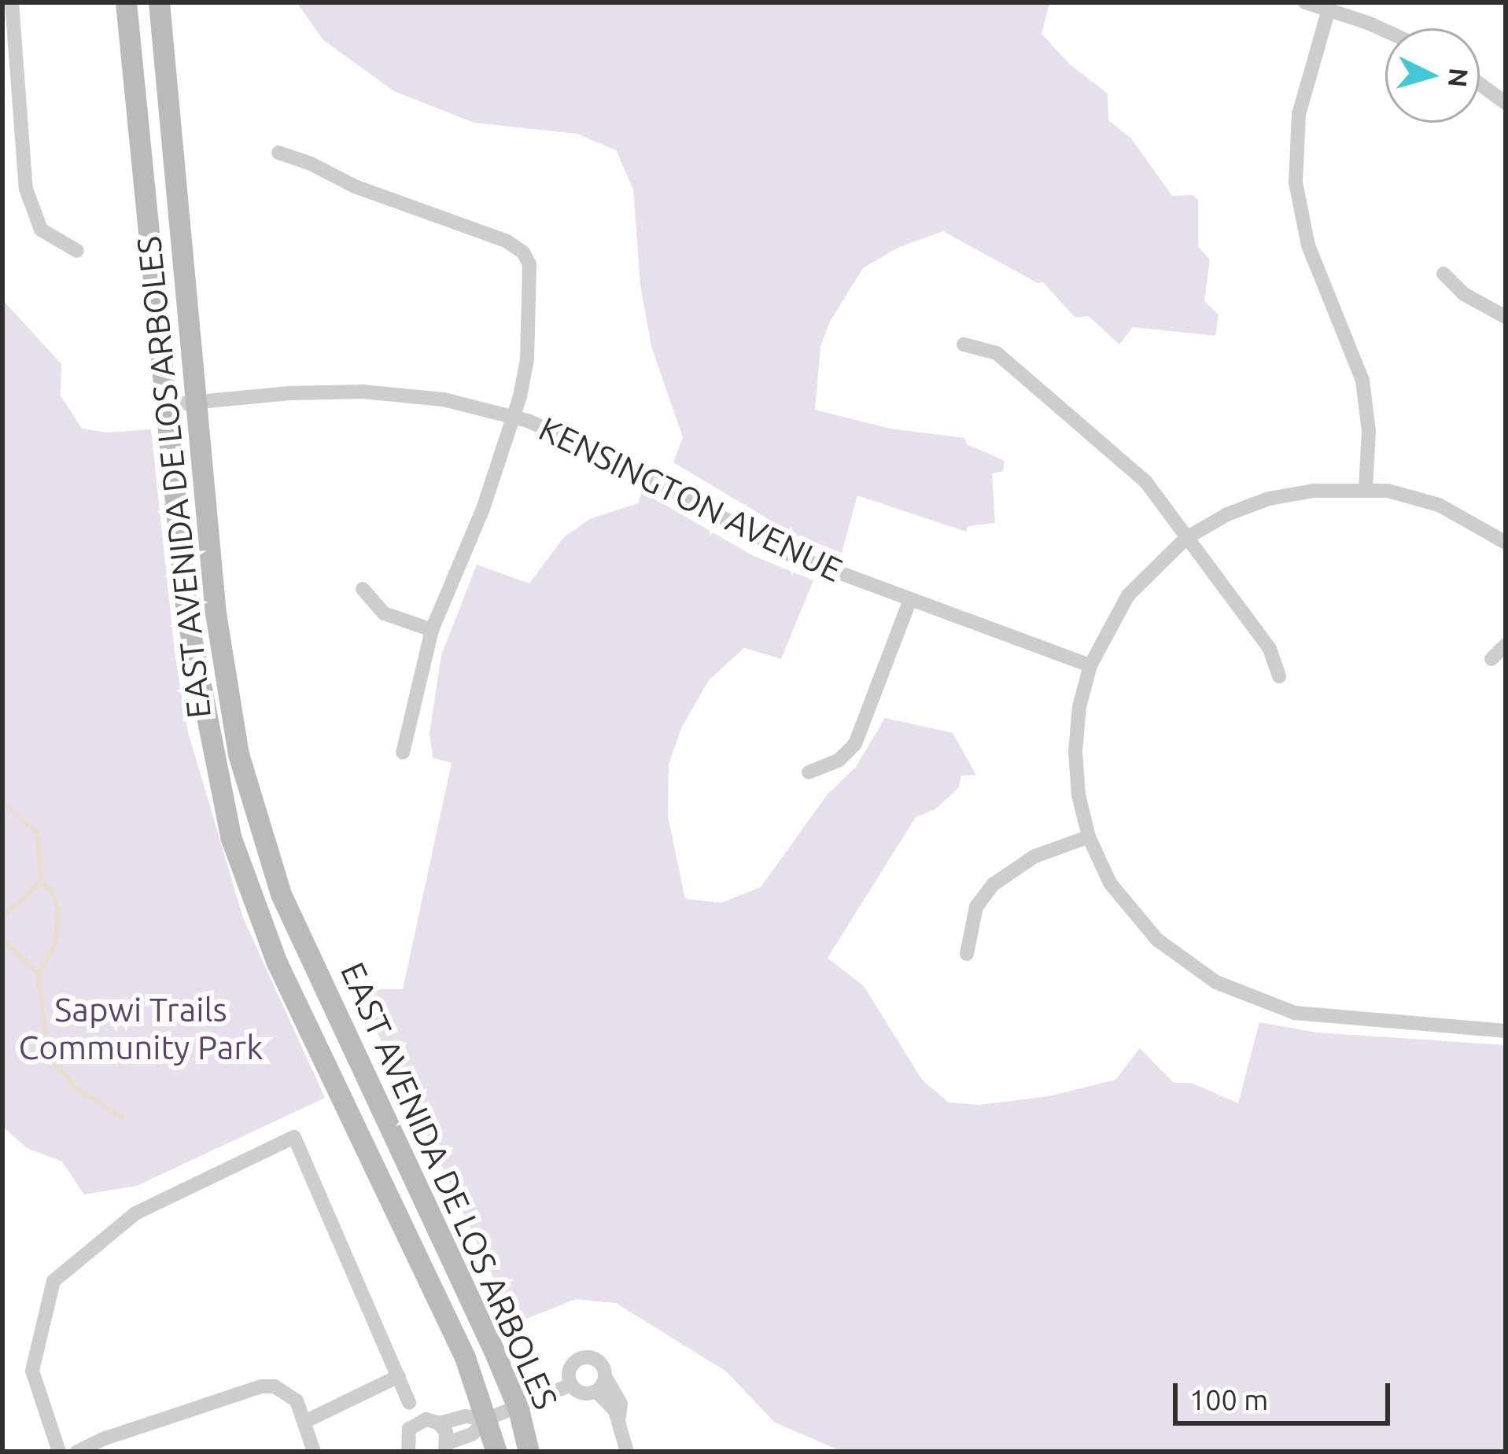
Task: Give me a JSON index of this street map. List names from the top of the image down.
{
  "streets": {
    "main road": ["EAST AVENIDA DE LOS ARBOLES"],
    "street": ["KENSINGTON AVENUE"]
  },
  "crossings": [
    ["EAST AVENIDA DE LOS ARBOLES", "KENSINGTON AVENUE"]
  ],
  "parks": ["Sapwi Trails Community Park"],
  "scale_bar": "100 m",
  "north": "right"
}
